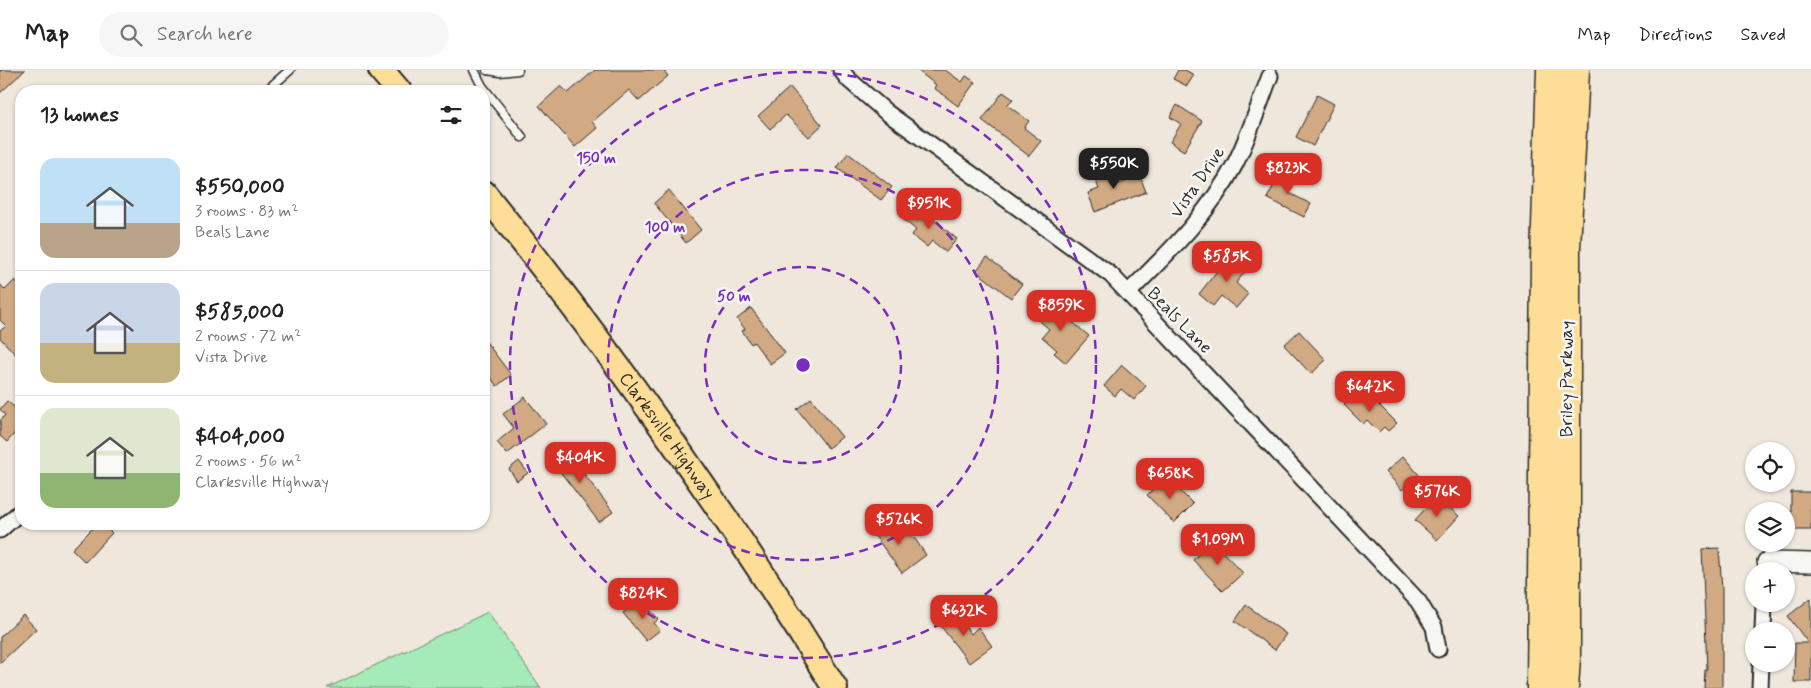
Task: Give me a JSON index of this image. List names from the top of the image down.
{
  "streets": {
    "highway": ["Briley Parkway"],
    "main road": ["Clarksville Highway"],
    "street": ["Vista Drive", "Beals Lane"]
  },
  "crossings": [
    ["Vista Drive", "Beals Lane"]
  ],
  "page": {
    "header": "Map",
    "search": "Search here",
    "nav": ["Map", "Directions", "Saved"],
    "heading": "13 homes",
    "list": [
      {
        "name": "$550,000",
        "note": "3 rooms · 83 m² · Beals Lane"
      },
      {
        "name": "$585,000",
        "note": "2 rooms · 72 m² · Vista Drive"
      },
      {
        "name": "$404,000",
        "note": "2 rooms · 56 m² · Clarksville Highway"
      }
    ],
    "price": [
      "$550K",
      "$823K",
      "$951K",
      "$585K",
      "$859K",
      "$642K",
      "$404K",
      "$658K",
      "$576K",
      "$526K",
      "$1.09M",
      "$824K",
      "$632K"
    ],
    "map_buttons": ["+", "−"]
  },
  "rings": ["150 m", "100 m", "50 m"]
}
